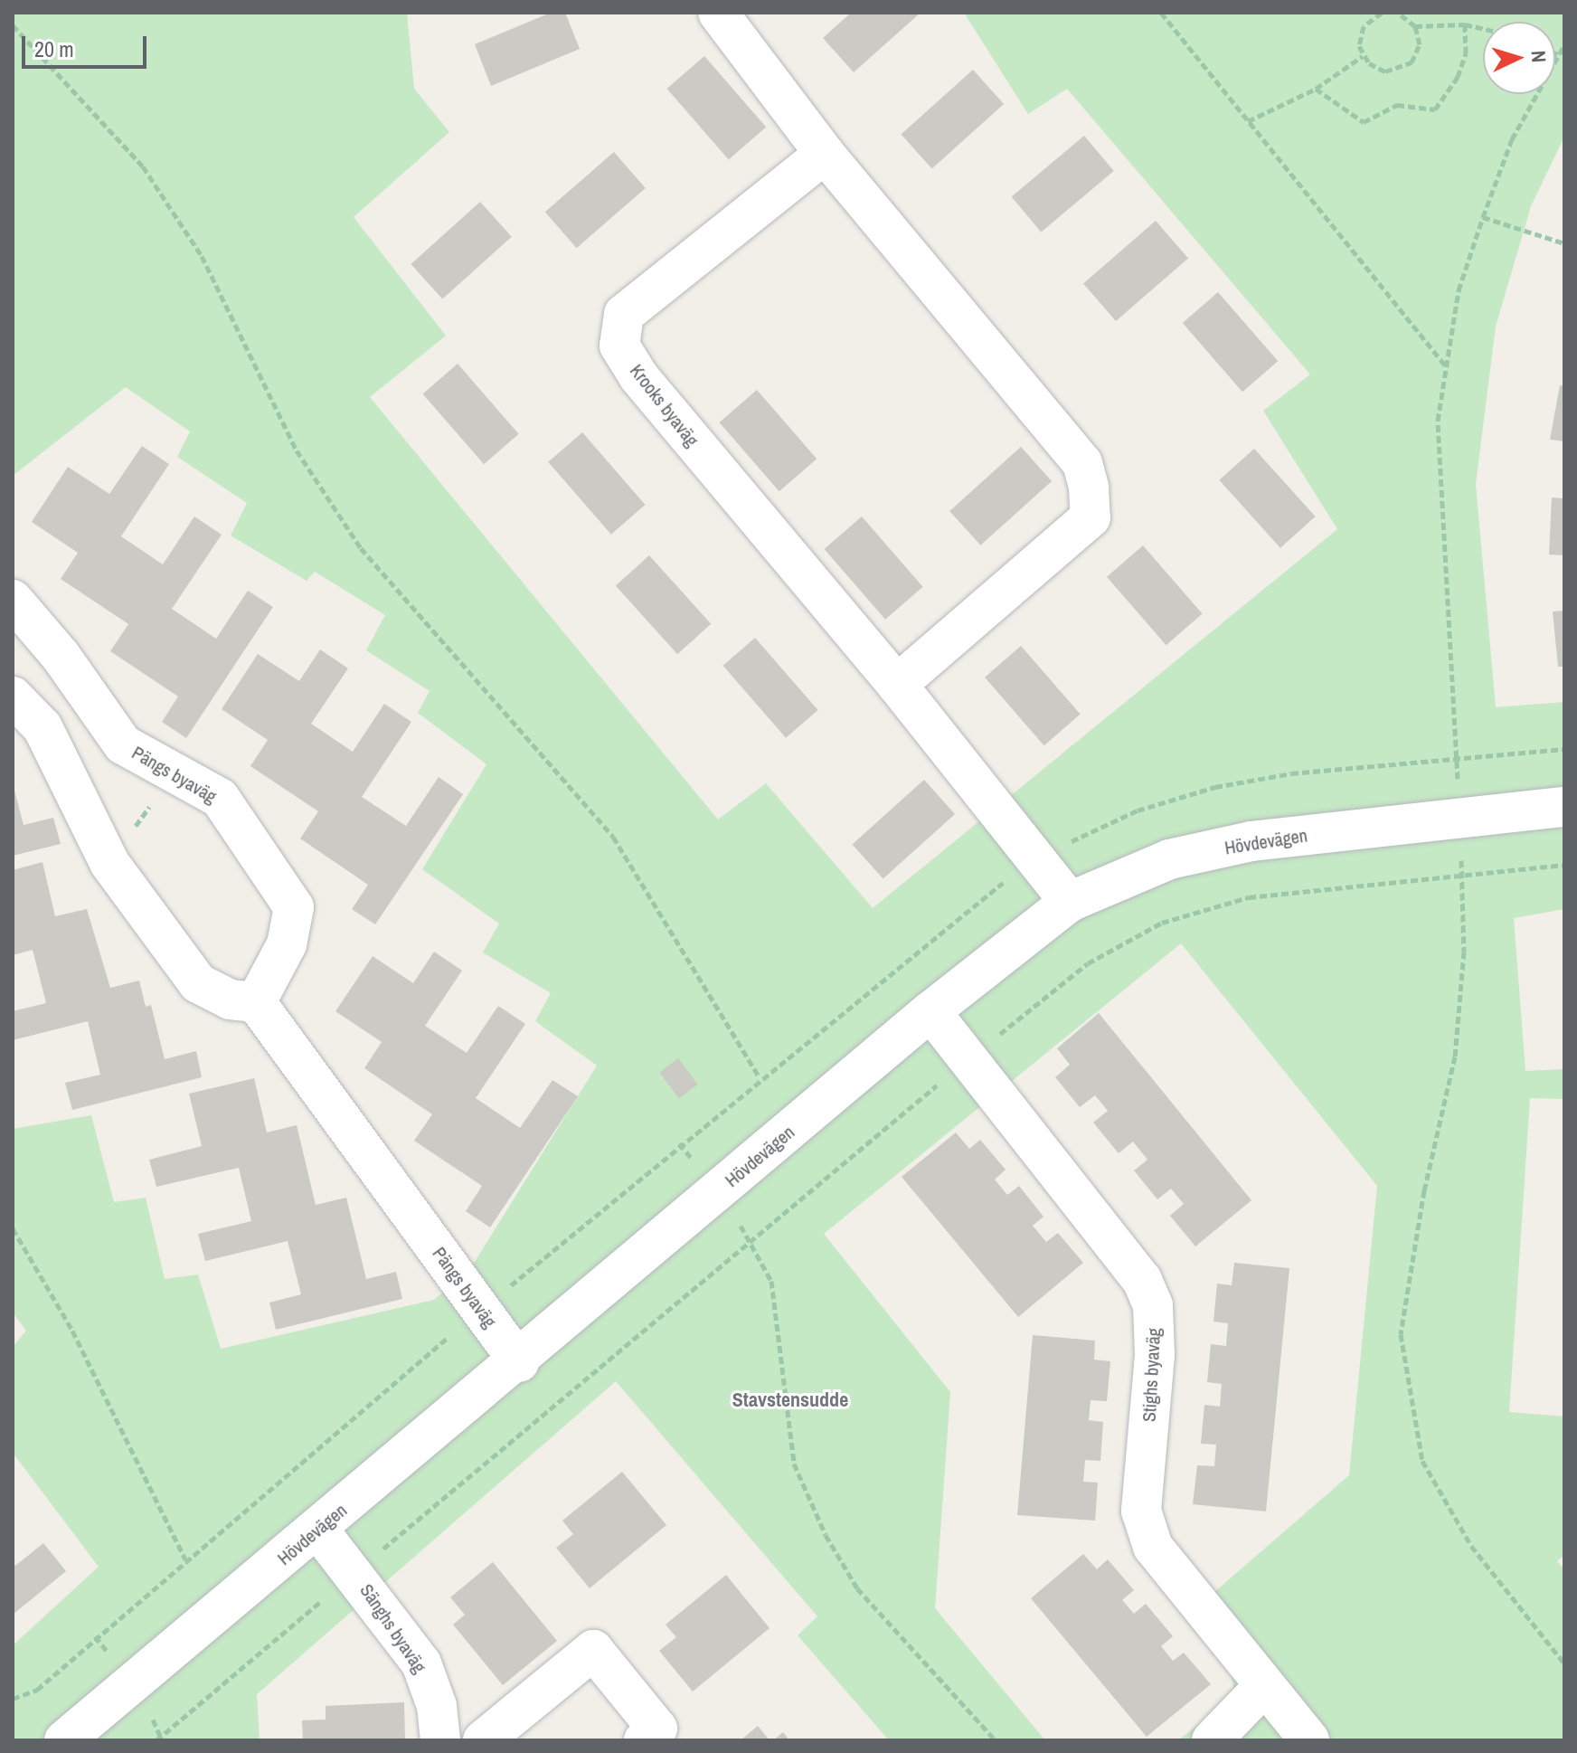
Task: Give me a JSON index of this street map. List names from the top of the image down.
{
  "streets": {
    "street": [
      "Krooks byaväg",
      "Pängs byaväg",
      "Hövdevägen",
      "Stighs byaväg",
      "Sänghs byaväg"
    ]
  },
  "crossings": [
    ["Krooks byaväg", "Hövdevägen"],
    ["Pängs byaväg", "Hövdevägen"],
    ["Hövdevägen", "Stighs byaväg"],
    ["Hövdevägen", "Sänghs byaväg"]
  ],
  "districts": ["Stavstensudde"],
  "scale_bar": "20 m",
  "north": "right"
}
